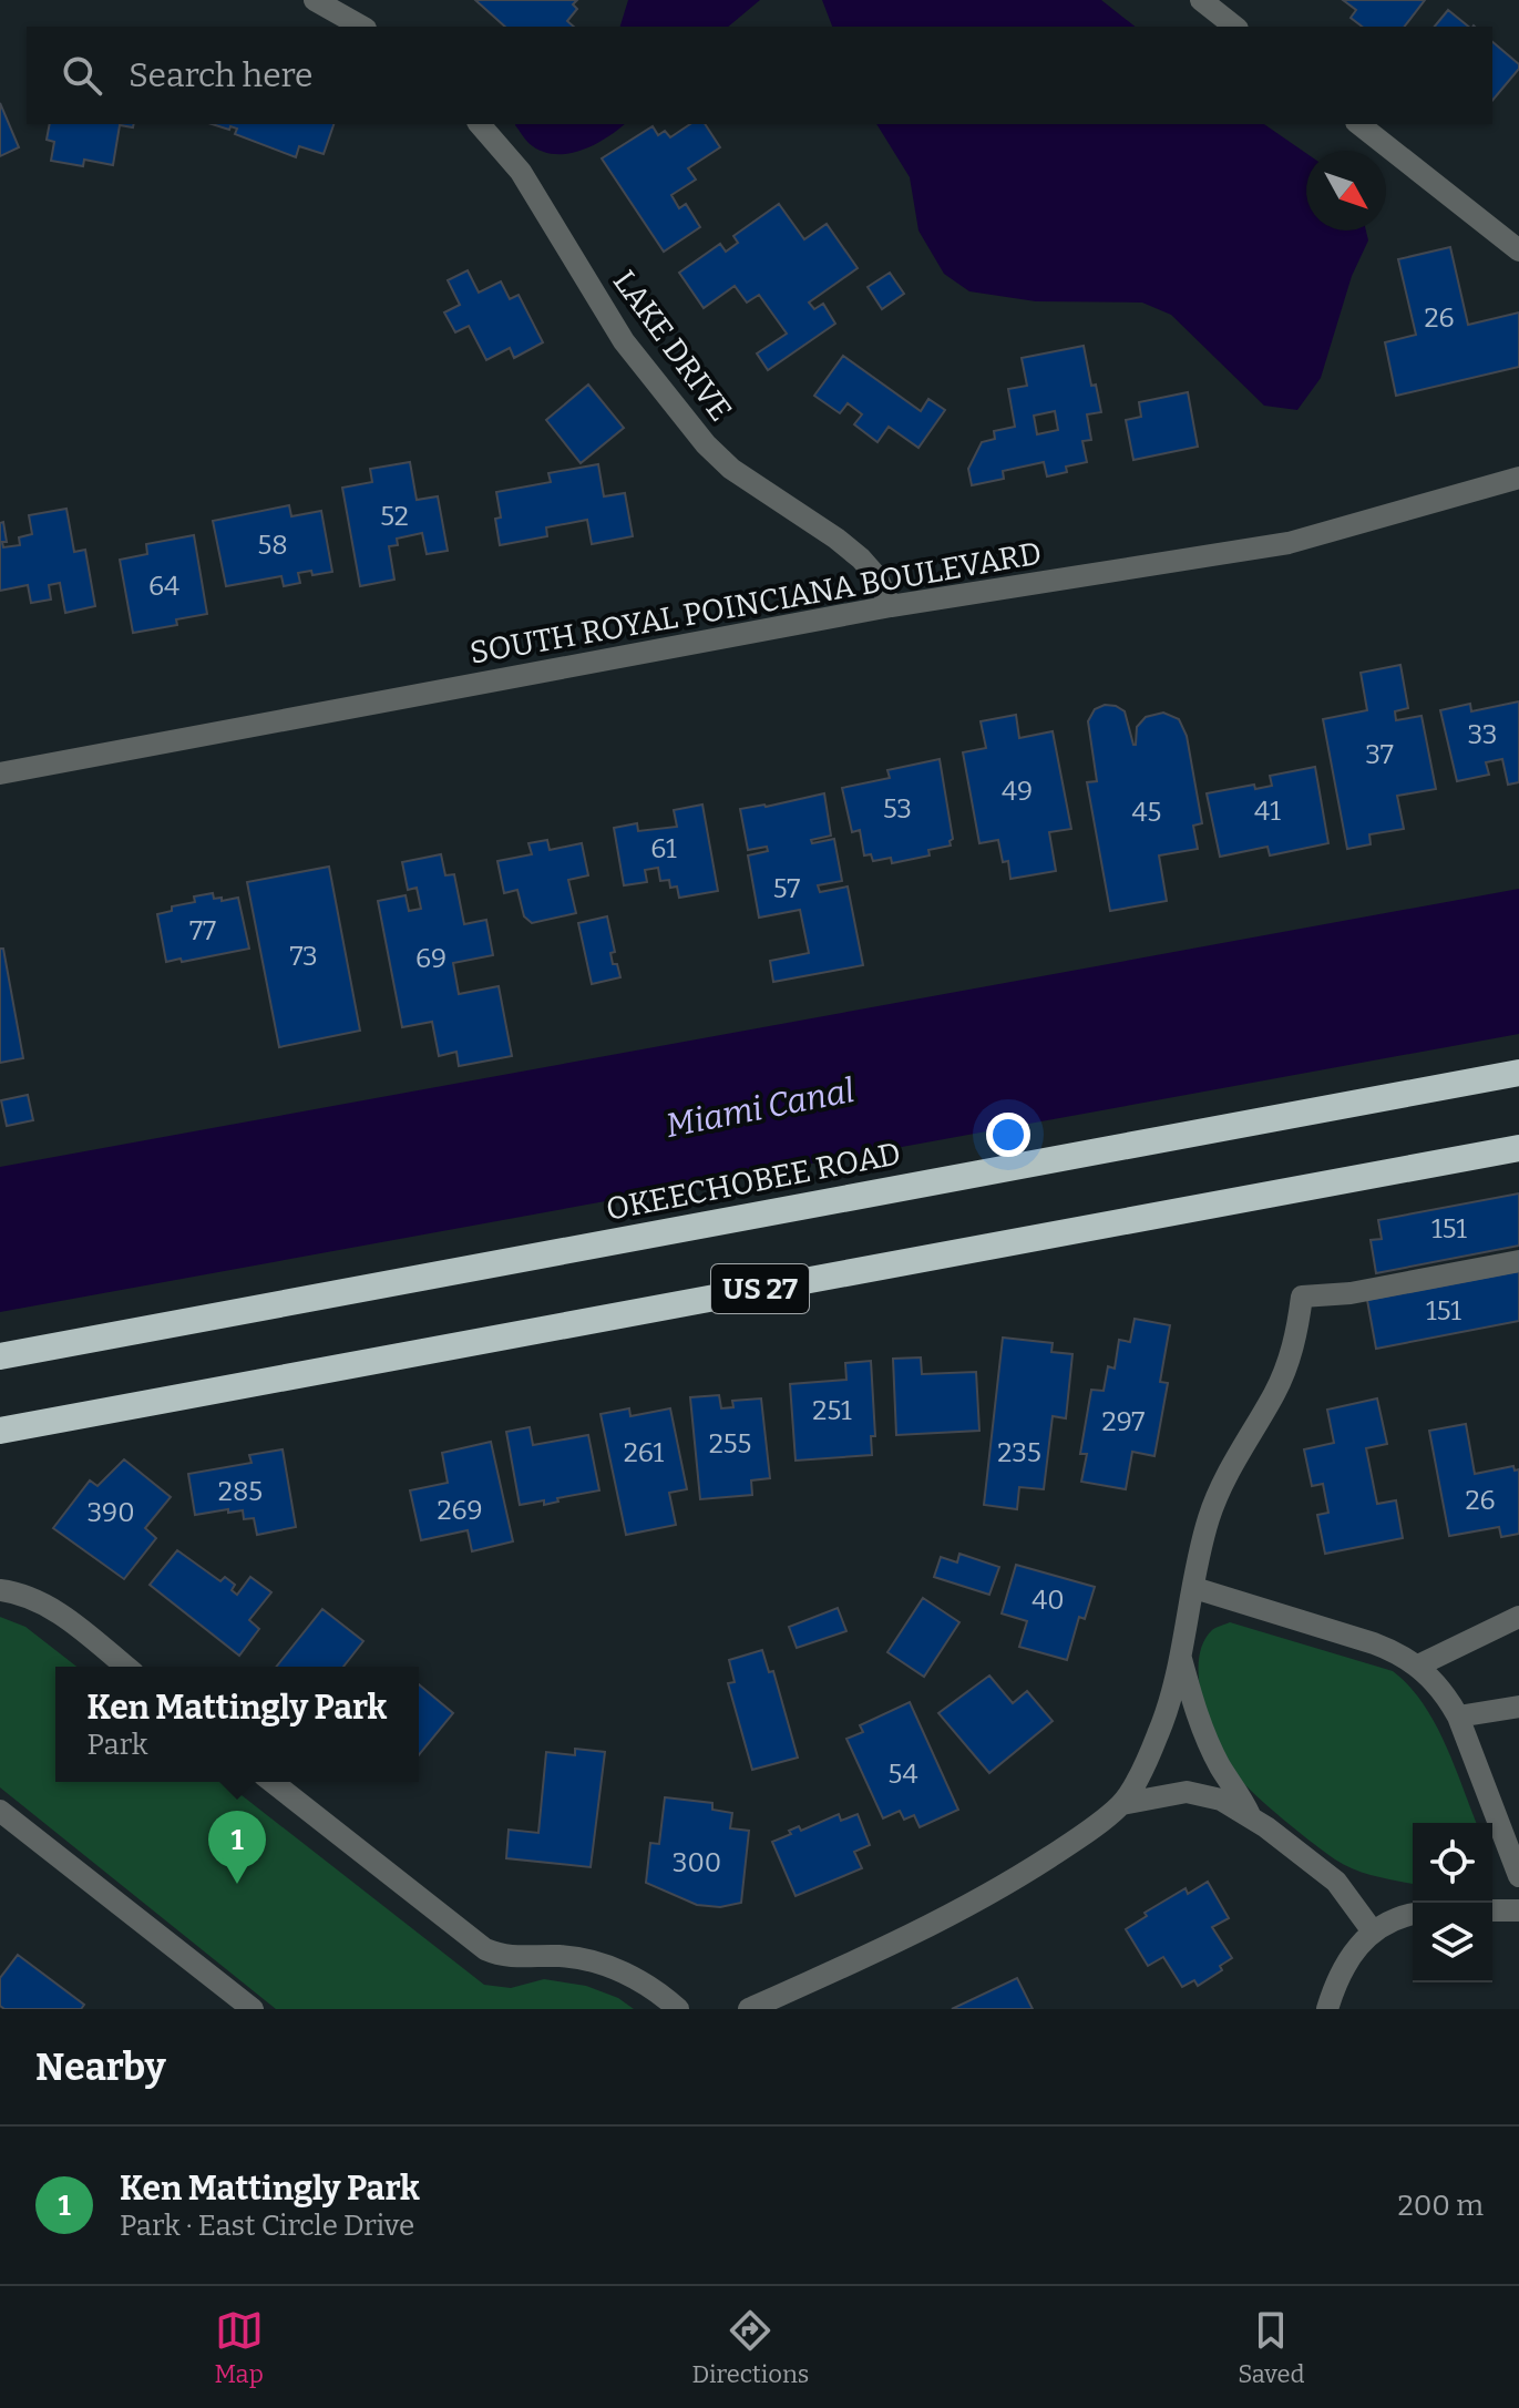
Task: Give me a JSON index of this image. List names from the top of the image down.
{
  "streets": {
    "highway": ["OKEECHOBEE ROAD", "US 27"],
    "street": ["LAKE DRIVE", "SOUTH ROYAL POINCIANA BOULEVARD"]
  },
  "crossings": [
    ["LAKE DRIVE", "SOUTH ROYAL POINCIANA BOULEVARD"]
  ],
  "water": ["Miami Canal"],
  "house_numbers": [
    "26",
    "52",
    "58",
    "64",
    "33",
    "37",
    "49",
    "53",
    "41",
    "45",
    "61",
    "57",
    "77",
    "73",
    "69",
    "151",
    "151",
    "251",
    "297",
    "255",
    "261",
    "235",
    "285",
    "26",
    "269",
    "390",
    "40",
    "54",
    "300"
  ],
  "north": "bottom right",
  "page": {
    "search": "Search here",
    "popup": ["Ken Mattingly Park", "Park"],
    "pins": "1",
    "heading": "Nearby",
    "list": [
      {
        "mark": "1",
        "name": "Ken Mattingly Park",
        "note": "Park · East Circle Drive",
        "value": "200 m"
      }
    ],
    "nav": ["Map", "Directions", "Saved"]
  }
}
